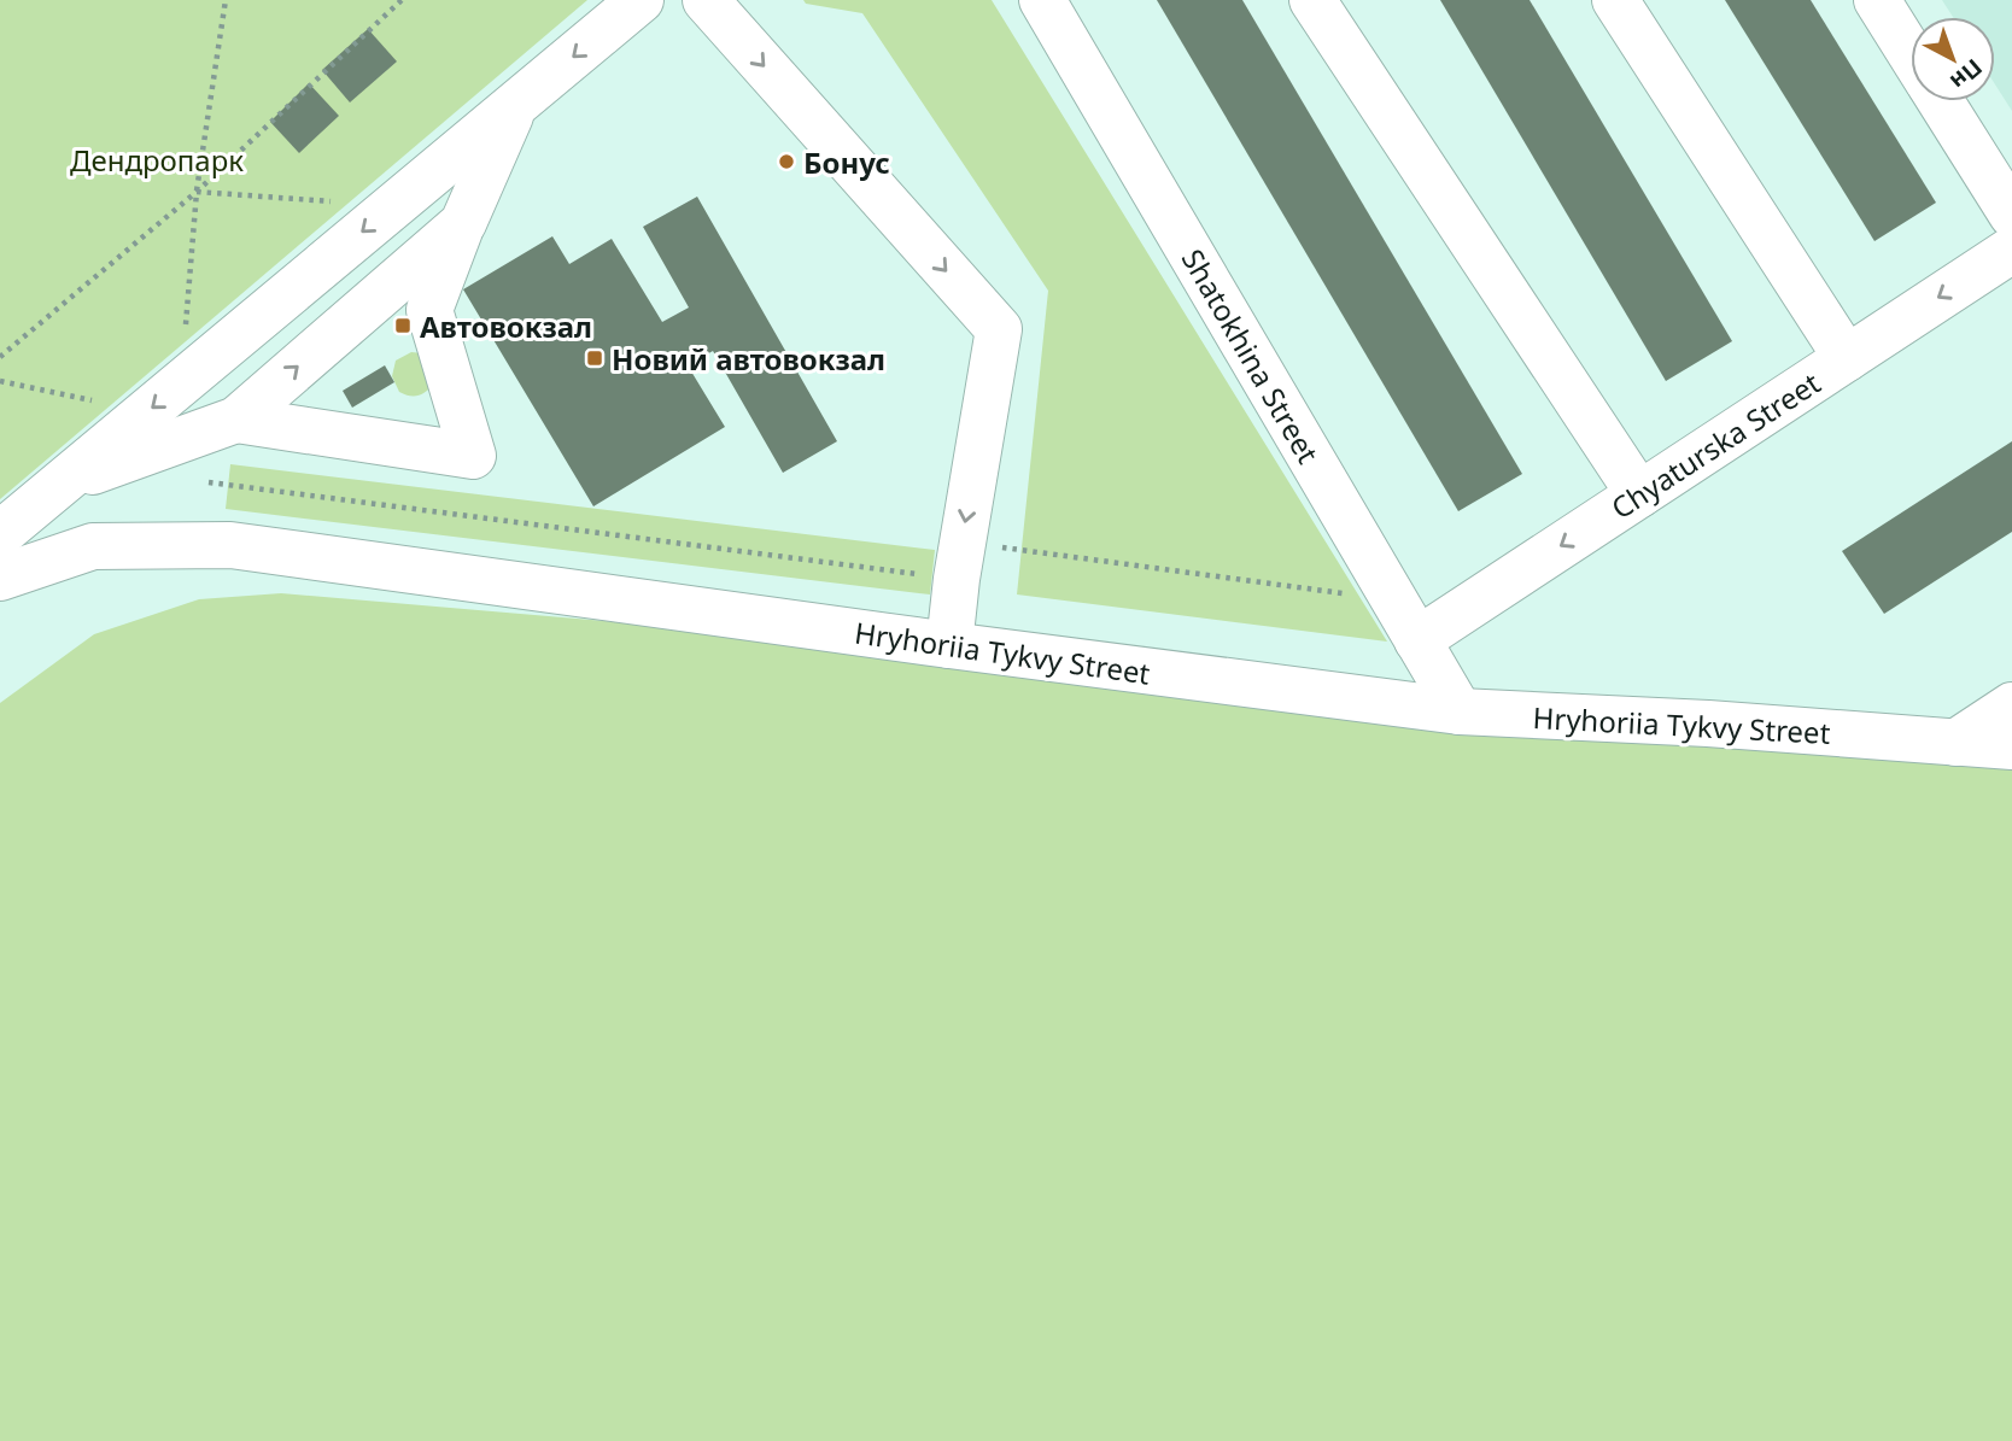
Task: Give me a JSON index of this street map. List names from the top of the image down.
{
  "streets": {
    "street": ["Shatokhina Street", "Chyaturska Street", "Hryhoriia Tykvy Street"]
  },
  "crossings": [
    ["Shatokhina Street", "Chyaturska Street"],
    ["Shatokhina Street", "Hryhoriia Tykvy Street"]
  ],
  "one_way": ["Chyaturska Street"],
  "parks": ["Дендропарк"],
  "places": {
    "other": ["Бонус"],
    "transit": ["Автовокзал", "Новий автовокзал"]
  },
  "north": "bottom right"
}
